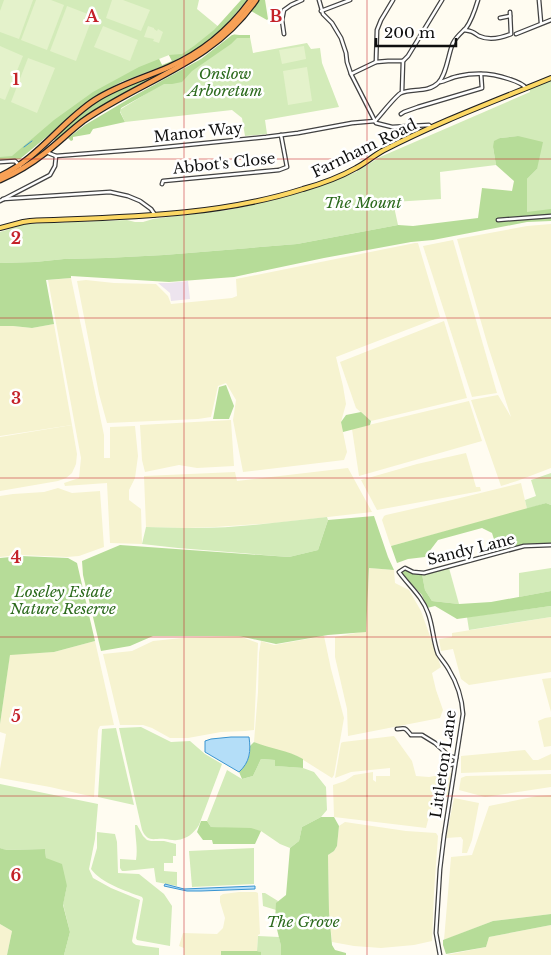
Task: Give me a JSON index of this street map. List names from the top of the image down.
{
  "streets": {
    "main road": ["Farnham Road"],
    "street": [
      "Manor Way",
      "Abbot's Close",
      "Sandy Lane",
      "Littleton Lane"
    ]
  },
  "crossings": [
    ["Manor Way", "Farnham Road"],
    ["Manor Way", "Abbot's Close"],
    ["Sandy Lane", "Littleton Lane"]
  ],
  "parks": [
    "Onslow Arboretum",
    "The Mount",
    "Loseley Estate Nature Reserve",
    "The Grove"
  ],
  "scale_bar": "200 m",
  "grid": {
    "columns": ["A", "B"],
    "rows": [
      "1",
      "2",
      "3",
      "4",
      "5",
      "6"
    ]
  }
}
